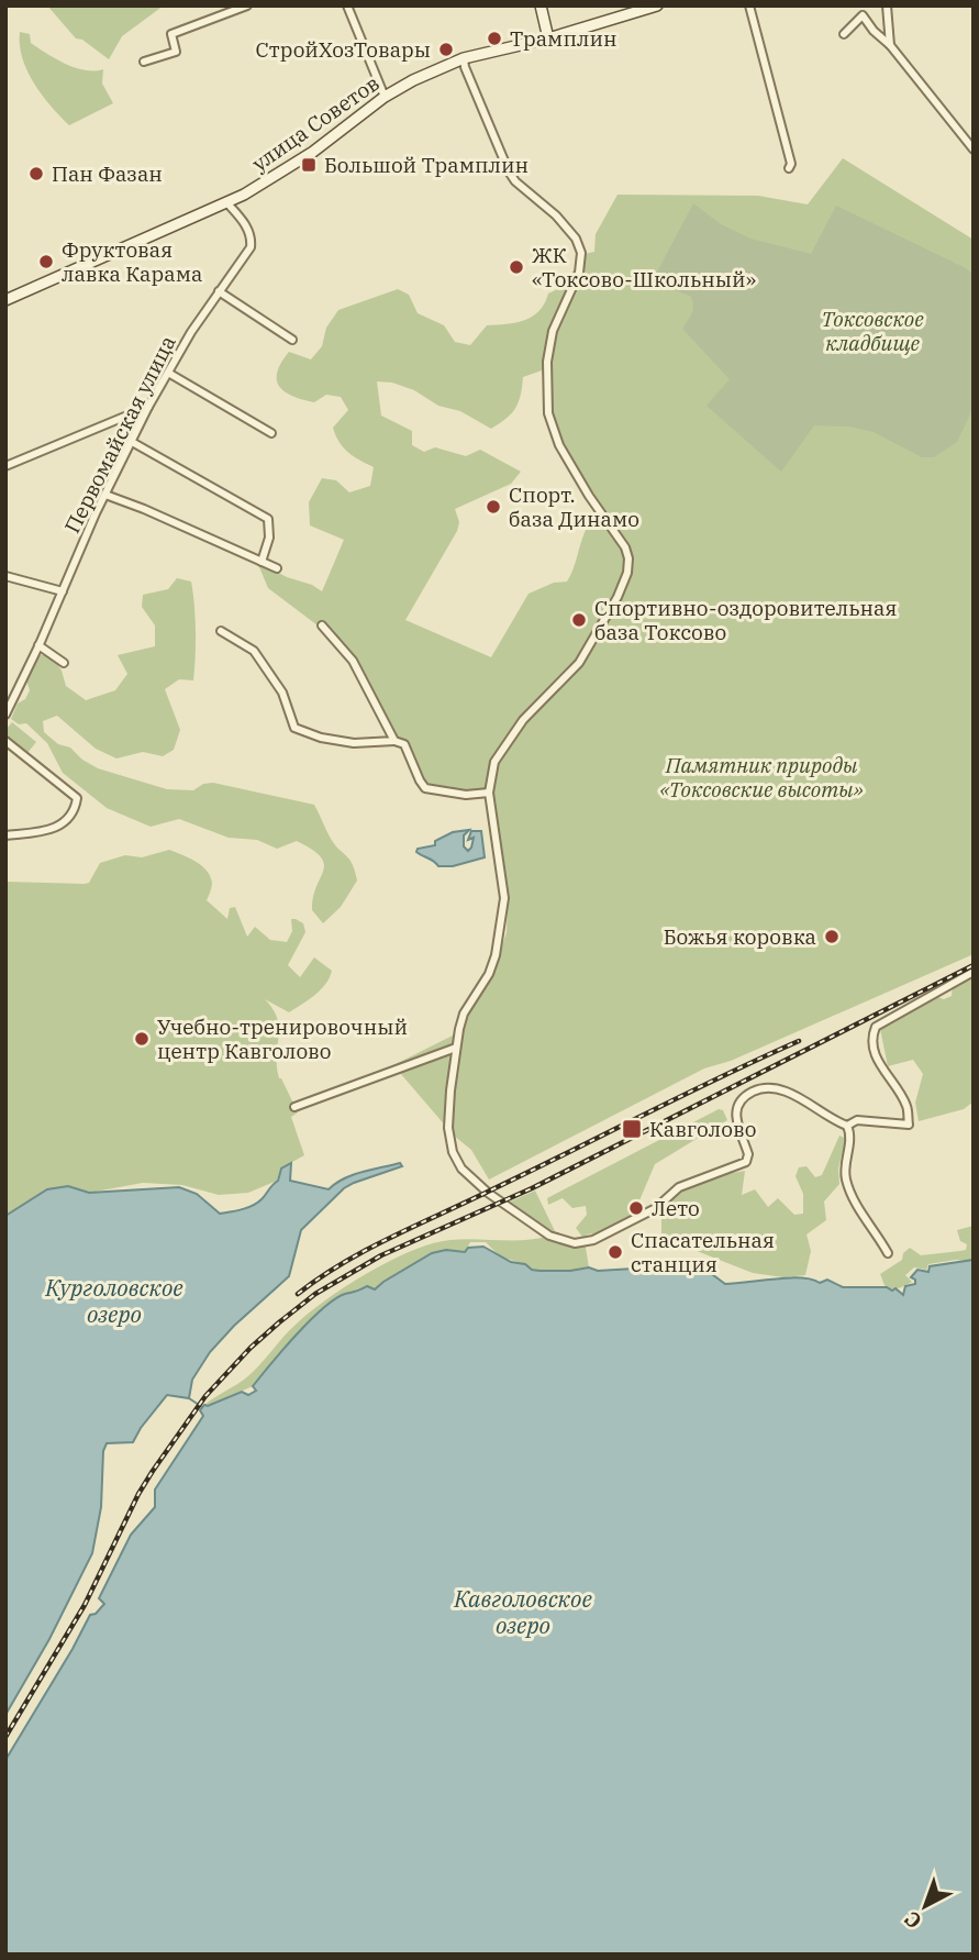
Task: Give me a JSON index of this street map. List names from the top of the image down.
{
  "streets": {
    "main road": ["улица Советов"],
    "street": ["Первомайская улица"]
  },
  "crossings": [
    ["улица Советов", "Первомайская улица"]
  ],
  "water": ["Курголовское озеро", "Кавголовское озеро"],
  "parks": ["Токсовское кладбище", "Памятник природы «Токсовские высоты»"],
  "places": {
    "other": [
      "Трамплин",
      "СтройХозТовары",
      "Пан Фазан",
      "Фруктовая лавка Карама",
      "ЖК «Токсово-Школьный»",
      "Спорт. база Динамо",
      "Спортивно-оздоровительная база Токсово",
      "Божья коровка",
      "Учебно-тренировочный центр Кавголово",
      "Лето",
      "Спасательная станция"
    ],
    "transit": ["Большой Трамплин", "Кавголово"]
  },
  "north": "bottom left"
}
